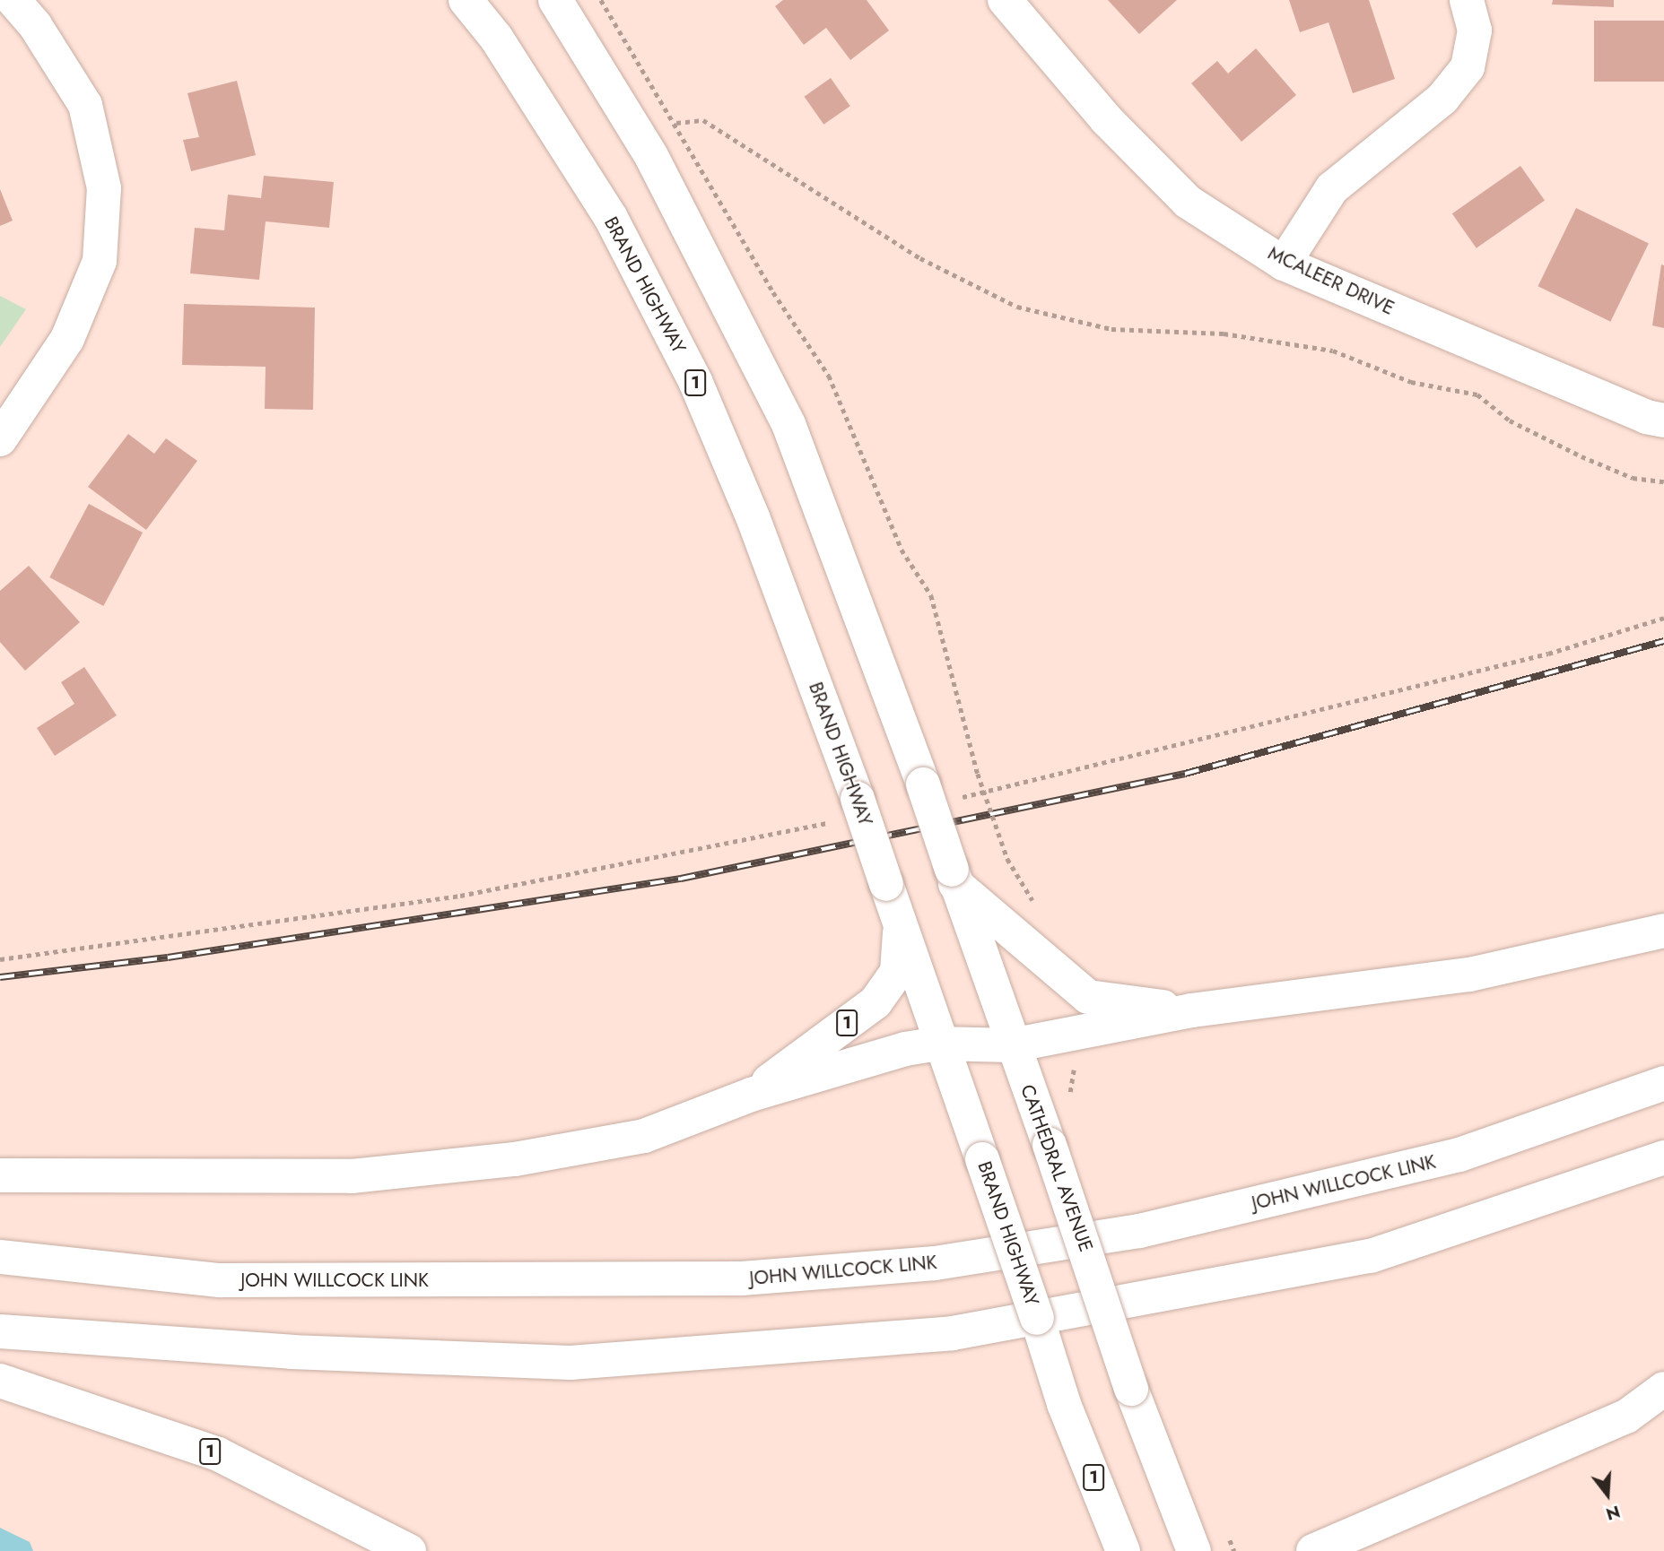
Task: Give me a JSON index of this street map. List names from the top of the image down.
{
  "streets": {
    "main road": [
      "MCALEER DRIVE",
      "BRAND HIGHWAY",
      "1",
      "CATHEDRAL AVENUE",
      "JOHN WILLCOCK LINK"
    ]
  },
  "crossings": [
    ["BRAND HIGHWAY", "1"]
  ],
  "north": "bottom"
}
